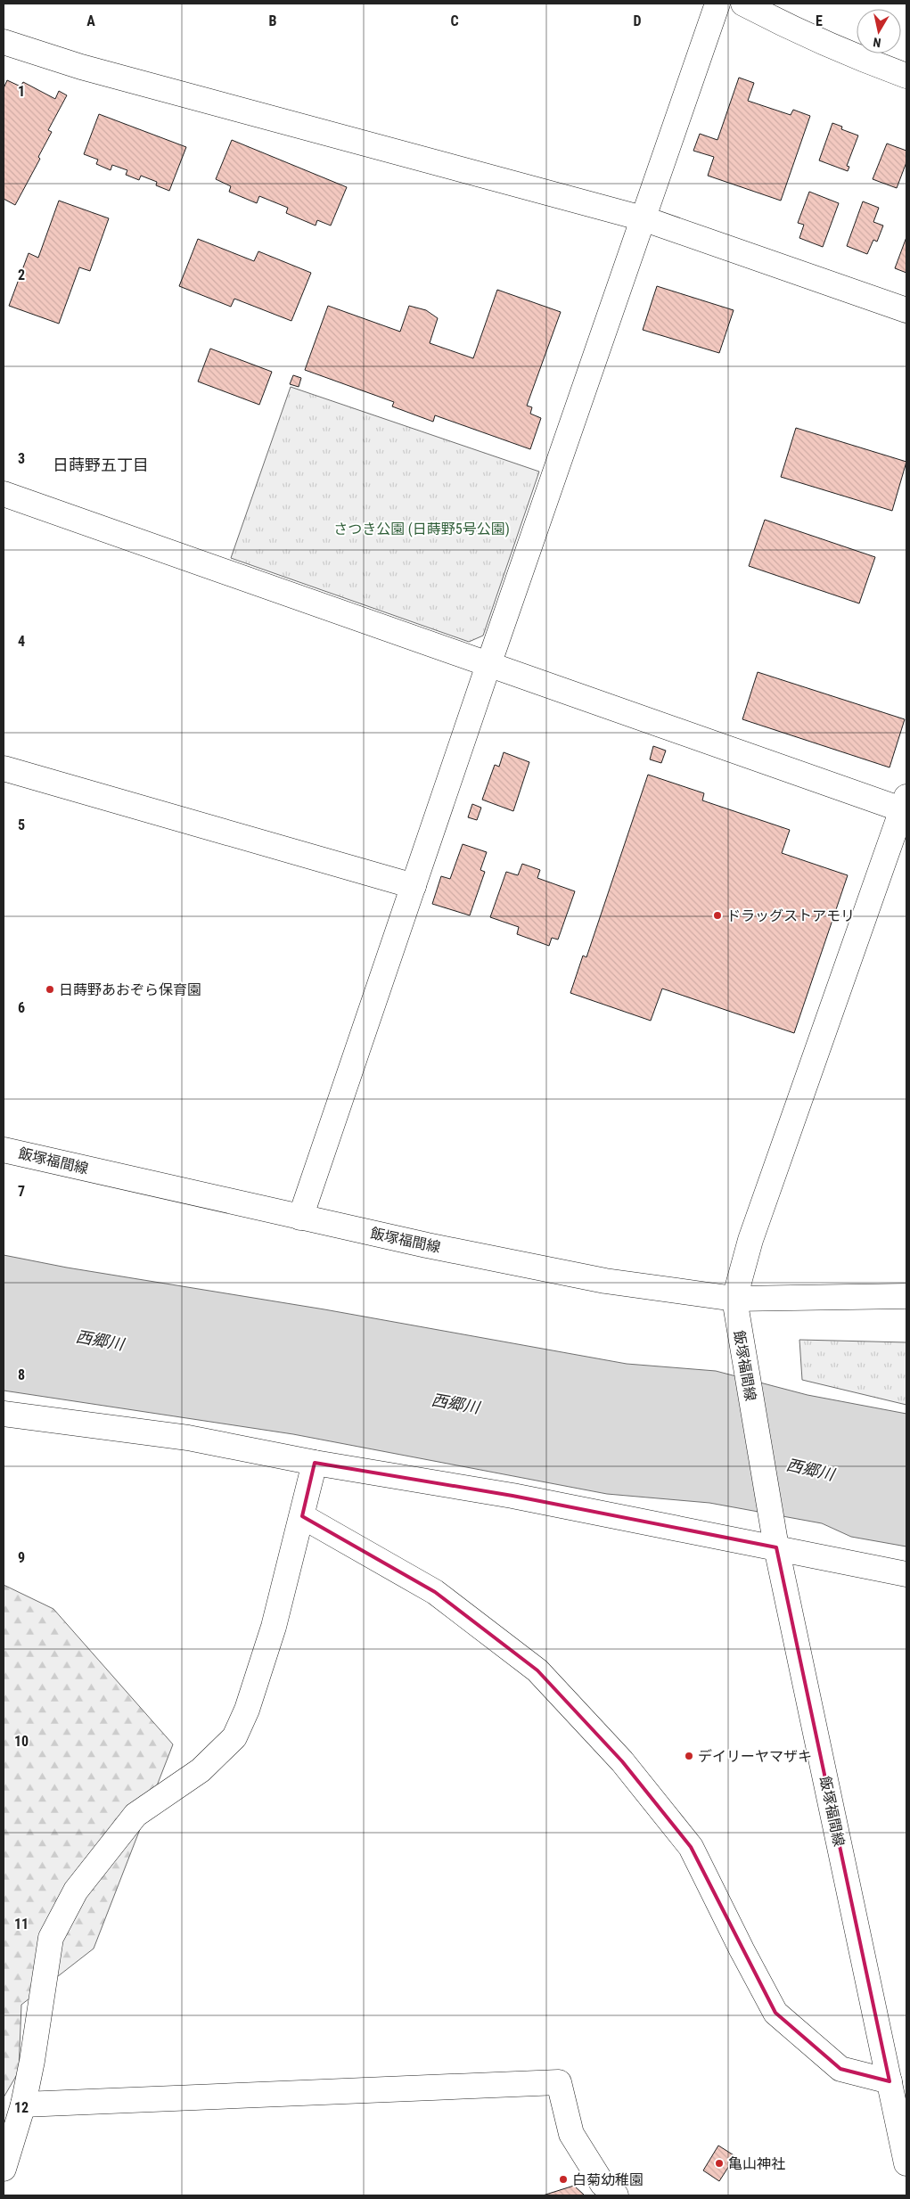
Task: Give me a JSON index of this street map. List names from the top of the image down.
{
  "streets": {
    "street": ["飯塚福間線"]
  },
  "districts": ["日蒔野五丁目"],
  "water": ["西郷川"],
  "parks": ["さつき公園 (日蒔野5号公園)"],
  "places": [
    "ドラッグストアモリ",
    "日蒔野あおぞら保育園",
    "デイリーヤマザキ",
    "亀山神社",
    "白菊幼稚園"
  ],
  "north": "bottom",
  "grid": {
    "columns": [
      "A",
      "B",
      "C",
      "D",
      "E"
    ],
    "rows": [
      "1",
      "2",
      "3",
      "4",
      "5",
      "6",
      "7",
      "8",
      "9",
      "10",
      "11",
      "12"
    ]
  }
}
